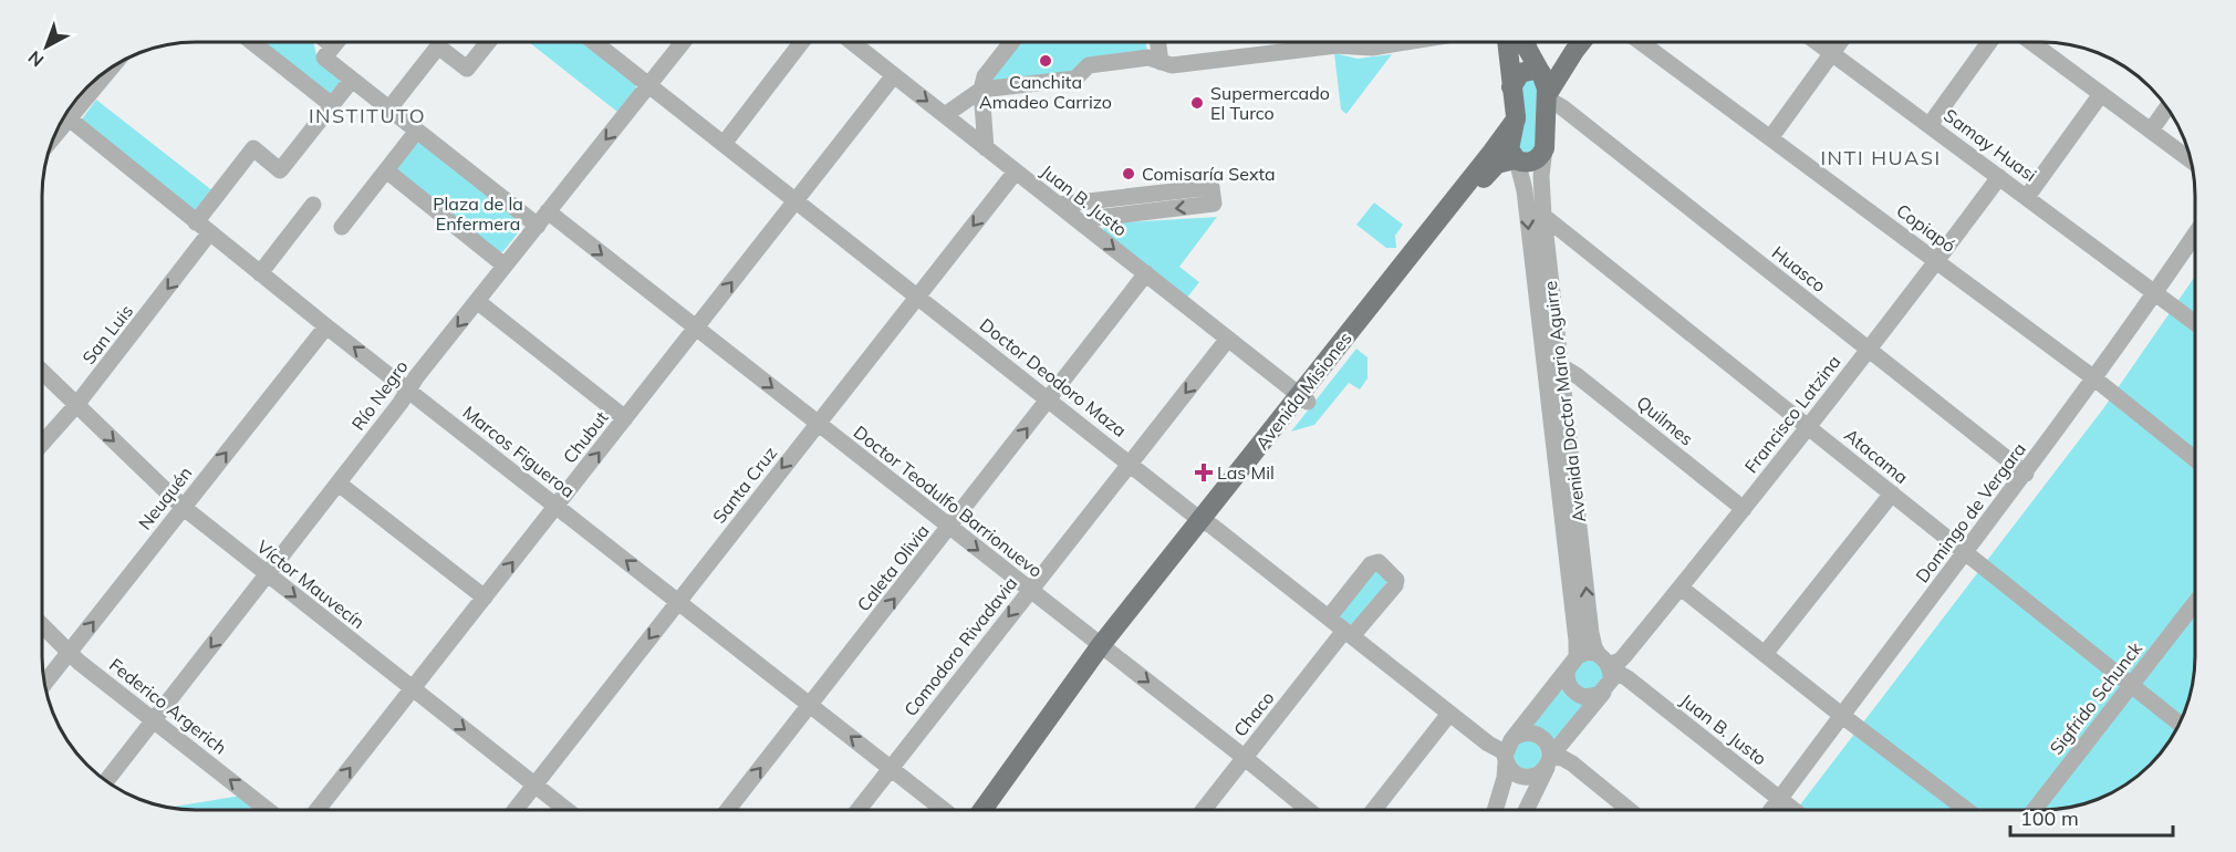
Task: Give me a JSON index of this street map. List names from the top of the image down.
{
  "streets": {
    "main road": ["Avenida Misiones"],
    "street": [
      "Samay Huasi",
      "Juan B. Justo",
      "Copiapó",
      "Huasco",
      "San Luis",
      "Doctor Deodoro Maza",
      "Río Negro",
      "Avenida Doctor Mario Aguirre",
      "Francisco Latzina",
      "Quilmes",
      "Chubut",
      "Marcos Figueroa",
      "Atacama",
      "Santa Cruz",
      "Neuquén",
      "Doctor Teodulfo Barrionuevo",
      "Domingo de Vergara",
      "Caleta Olivia",
      "Víctor Mauvecín",
      "Comodoro Rivadavia",
      "Sigfrido Schunck",
      "Federico Argerich",
      "Chaco"
    ]
  },
  "crossings": [
    ["Samay Huasi", "Francisco Latzina"],
    ["Samay Huasi", "Domingo de Vergara"],
    ["Juan B. Justo", "Avenida Misiones"],
    ["Juan B. Justo", "Avenida Doctor Mario Aguirre"],
    ["Juan B. Justo", "Francisco Latzina"],
    ["Juan B. Justo", "Chubut"],
    ["Juan B. Justo", "Santa Cruz"],
    ["Juan B. Justo", "Domingo de Vergara"],
    ["Juan B. Justo", "Caleta Olivia"],
    ["Juan B. Justo", "Comodoro Rivadavia"],
    ["Copiapó", "Francisco Latzina"],
    ["Copiapó", "Domingo de Vergara"],
    ["Huasco", "Francisco Latzina"],
    ["Huasco", "Domingo de Vergara"],
    ["San Luis", "Marcos Figueroa"],
    ["San Luis", "Víctor Mauvecín"],
    ["Doctor Deodoro Maza", "Avenida Misiones"],
    ["Doctor Deodoro Maza", "Río Negro"],
    ["Doctor Deodoro Maza", "Chubut"],
    ["Doctor Deodoro Maza", "Santa Cruz"],
    ["Doctor Deodoro Maza", "Caleta Olivia"],
    ["Doctor Deodoro Maza", "Comodoro Rivadavia"],
    ["Doctor Deodoro Maza", "Chaco"],
    ["Avenida Misiones", "Avenida Doctor Mario Aguirre"],
    ["Avenida Misiones", "Doctor Teodulfo Barrionuevo"],
    ["Río Negro", "Marcos Figueroa"],
    ["Río Negro", "Doctor Teodulfo Barrionuevo"],
    ["Río Negro", "Víctor Mauvecín"],
    ["Río Negro", "Federico Argerich"],
    ["Avenida Doctor Mario Aguirre", "Francisco Latzina"],
    ["Avenida Doctor Mario Aguirre", "Quilmes"],
    ["Avenida Doctor Mario Aguirre", "Atacama"],
    ["Francisco Latzina", "Quilmes"],
    ["Francisco Latzina", "Atacama"],
    ["Chubut", "Marcos Figueroa"],
    ["Chubut", "Doctor Teodulfo Barrionuevo"],
    ["Chubut", "Víctor Mauvecín"],
    ["Marcos Figueroa", "Santa Cruz"],
    ["Marcos Figueroa", "Neuquén"],
    ["Marcos Figueroa", "Caleta Olivia"],
    ["Marcos Figueroa", "Comodoro Rivadavia"],
    ["Atacama", "Domingo de Vergara"],
    ["Atacama", "Sigfrido Schunck"],
    ["Santa Cruz", "Doctor Teodulfo Barrionuevo"],
    ["Santa Cruz", "Víctor Mauvecín"],
    ["Neuquén", "Víctor Mauvecín"],
    ["Neuquén", "Federico Argerich"],
    ["Doctor Teodulfo Barrionuevo", "Caleta Olivia"],
    ["Doctor Teodulfo Barrionuevo", "Comodoro Rivadavia"],
    ["Doctor Teodulfo Barrionuevo", "Chaco"]
  ],
  "one_way": [
    "San Luis",
    "Río Negro",
    "Chubut",
    "Santa Cruz",
    "Neuquén",
    "Doctor Teodulfo Barrionuevo",
    "Caleta Olivia",
    "Comodoro Rivadavia",
    "Federico Argerich"
  ],
  "districts": ["INSTITUTO", "INTI HUASI"],
  "parks": ["Plaza de la Enfermera"],
  "places": {
    "other": ["Canchita Amadeo Carrizo", "Supermercado El Turco", "Comisaría Sexta"],
    "health": ["Las Mil"]
  },
  "scale_bar": "100 m",
  "north": "bottom left"
}
